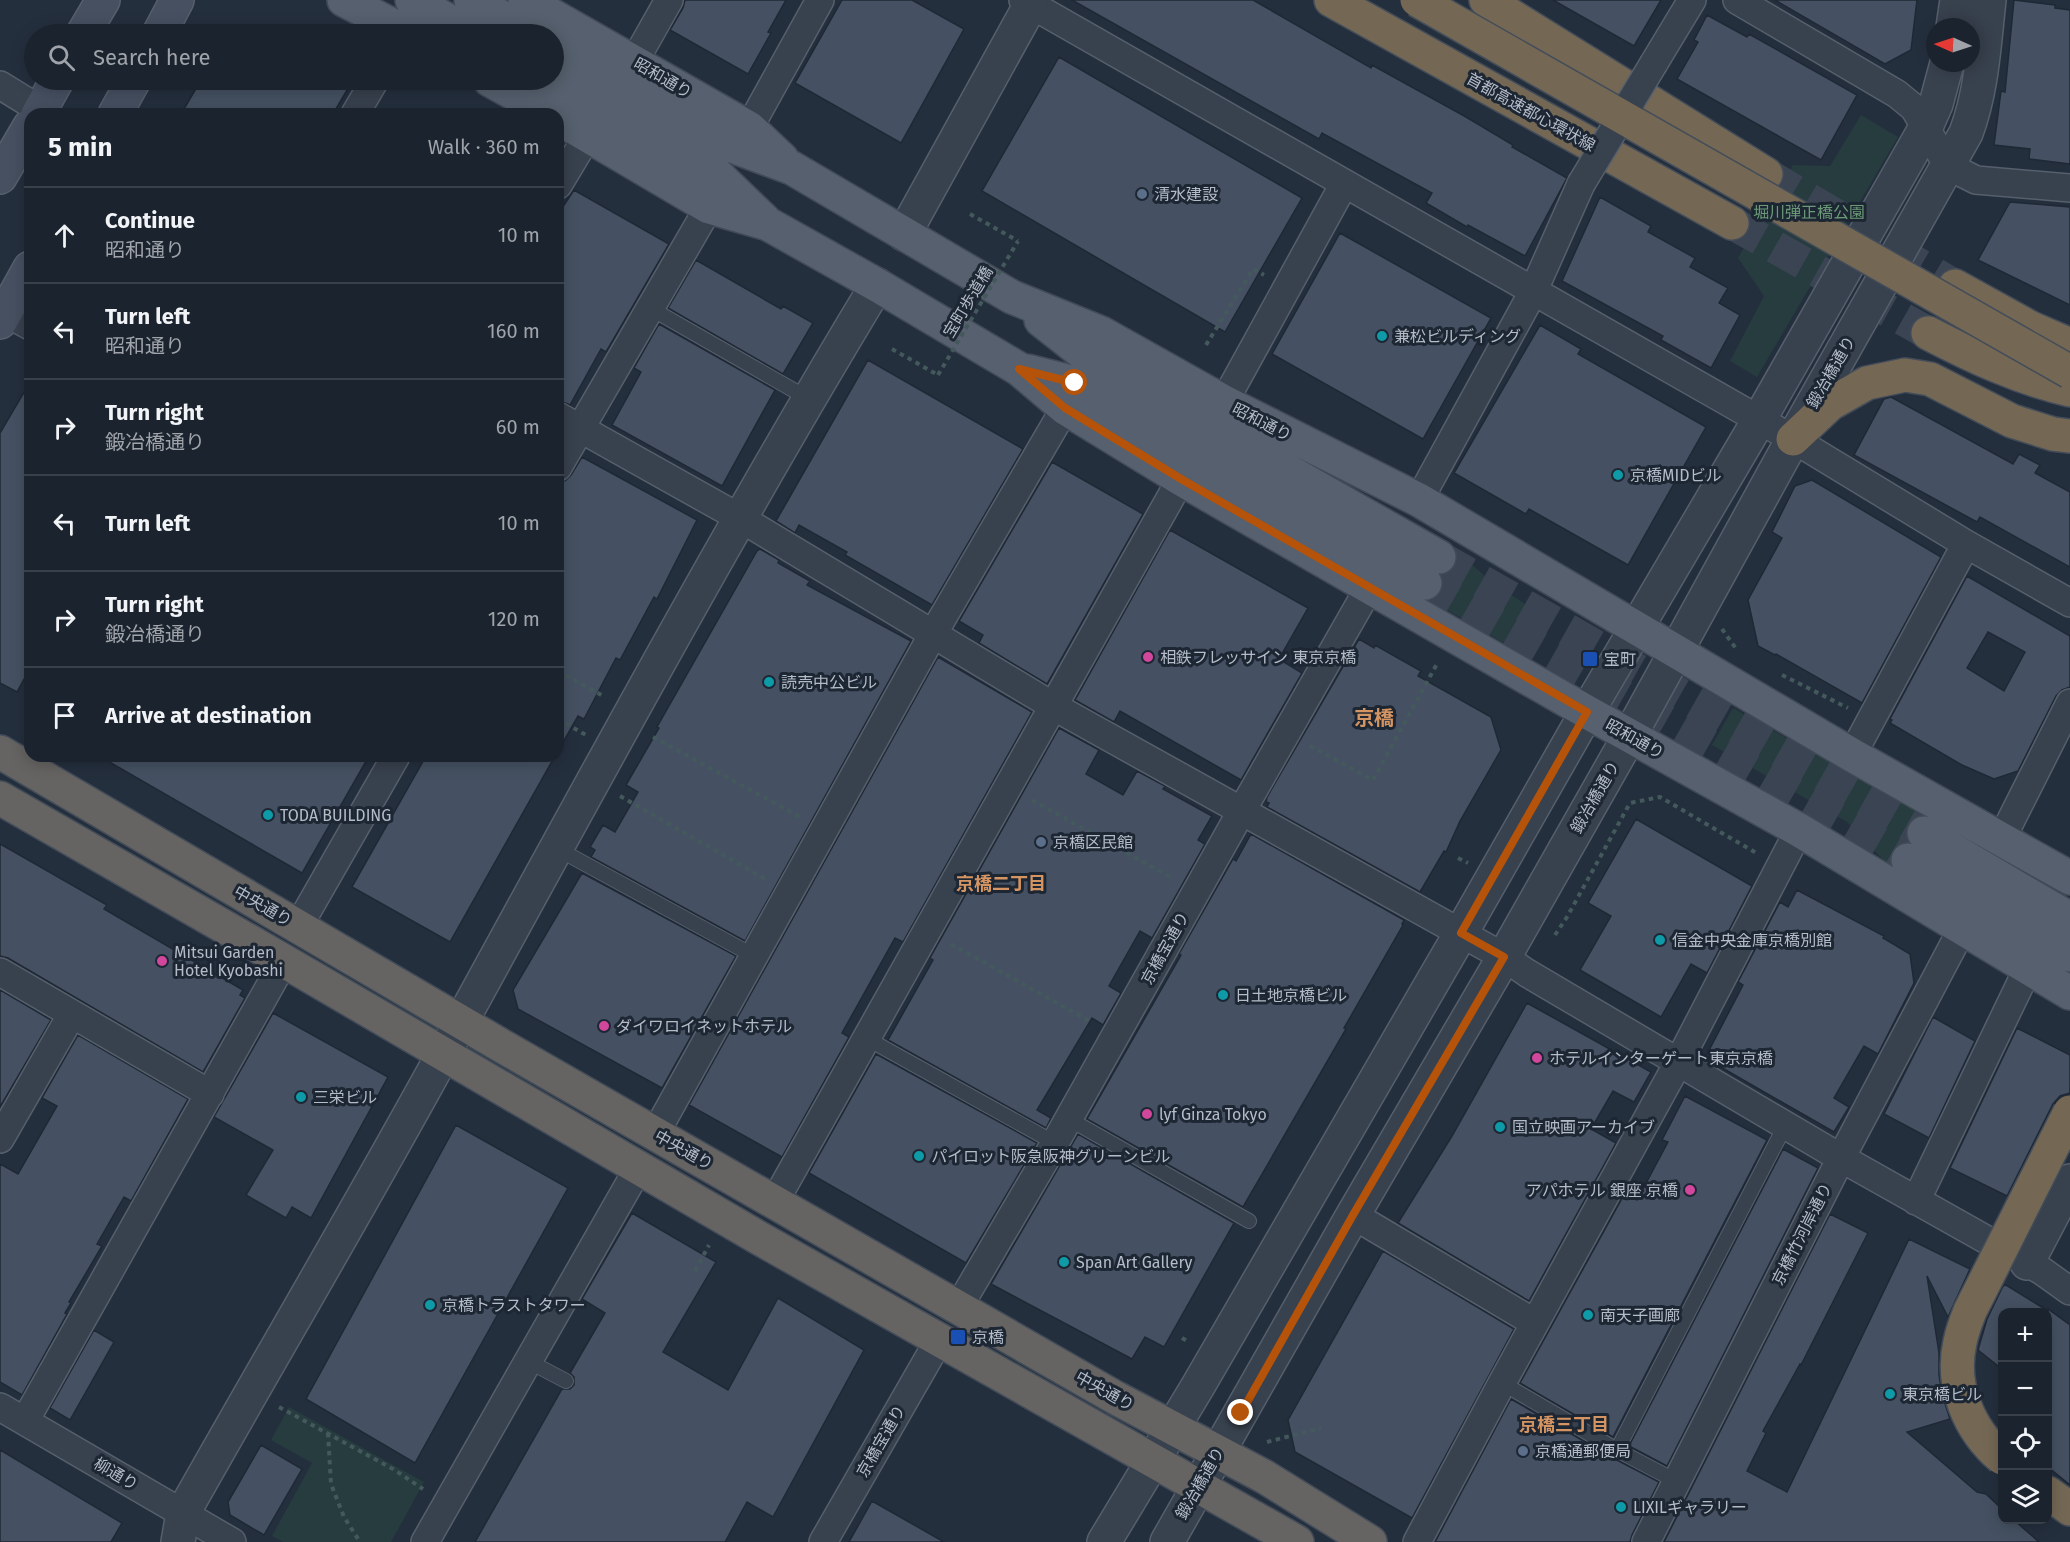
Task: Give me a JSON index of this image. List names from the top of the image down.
{
  "streets": {
    "highway": ["首都高速都心環状線", "中央通り"],
    "main road": ["昭和通り"],
    "street": [
      "鍛冶橋通り",
      "京橋宝通り",
      "京橋竹河岸通り",
      "柳通り"
    ],
    "path": ["宝町歩道橋"]
  },
  "crossings": [
    ["昭和通り", "鍛冶橋通り"],
    ["昭和通り", "京橋宝通り"],
    ["昭和通り", "京橋竹河岸通り"],
    ["鍛冶橋通り", "中央通り"],
    ["中央通り", "京橋宝通り"]
  ],
  "districts": ["京橋", "京橋二丁目", "京橋三丁目"],
  "parks": ["堀川弾正橋公園"],
  "places": {
    "other": [
      "清水建設",
      "兼松ビルディング",
      "京橋MIDビル",
      "相鉄フレッサイン 東京京橋",
      "読売中公ビル",
      "TODA BUILDING",
      "京橋区民館",
      "信金中央金庫京橋別館",
      "Mitsui Garden Hotel Kyobashi",
      "日土地京橋ビル",
      "ダイワロイネットホテル",
      "ホテルインターゲート東京京橋",
      "三栄ビル",
      "lyf Ginza Tokyo",
      "国立映画アーカイブ",
      "パイロット阪急阪神グリーンビル",
      "アパホテル 銀座 京橋",
      "Span Art Gallery",
      "京橋トラストタワー",
      "南天子画廊",
      "東京橋ビル",
      "京橋通郵便局",
      "LIXILギャラリー"
    ],
    "transit": ["宝町", "京橋"]
  },
  "north": "left",
  "page": {
    "search": "Search here",
    "heading": ["5 min", "Walk · 360 m"],
    "list": [
      ["Continue", "昭和通り", "10 m"],
      ["Turn left", "昭和通り", "160 m"],
      ["Turn right", "鍛冶橋通り", "60 m"],
      ["Turn left", "10 m"],
      ["Turn right", "鍛冶橋通り", "120 m"],
      "Arrive at destination"
    ],
    "map_buttons": ["+", "−"]
  }
}
